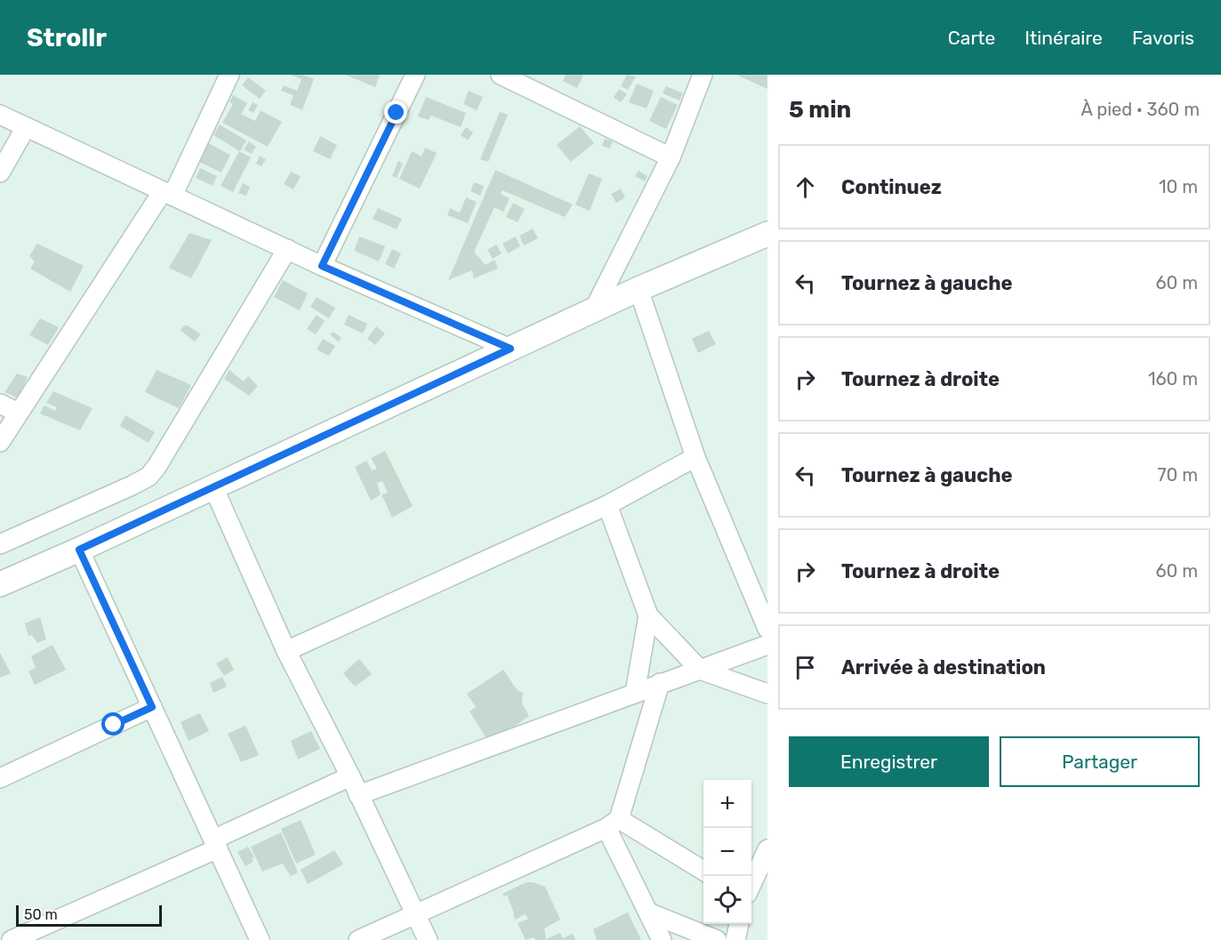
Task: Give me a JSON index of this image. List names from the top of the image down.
{
  "scale_bar": "50 m",
  "page": {
    "header": "Strollr",
    "nav": ["Carte", "Itinéraire", "Favoris"],
    "heading": ["5 min", "À pied · 360 m"],
    "list": [
      ["Continuez", "10 m"],
      ["Tournez à gauche", "60 m"],
      ["Tournez à droite", "160 m"],
      ["Tournez à gauche", "70 m"],
      ["Tournez à droite", "60 m"],
      "Arrivée à destination"
    ],
    "buttons": ["Enregistrer", "Partager"],
    "map_buttons": ["+", "−"],
    "scale": "50 m"
  }
}
